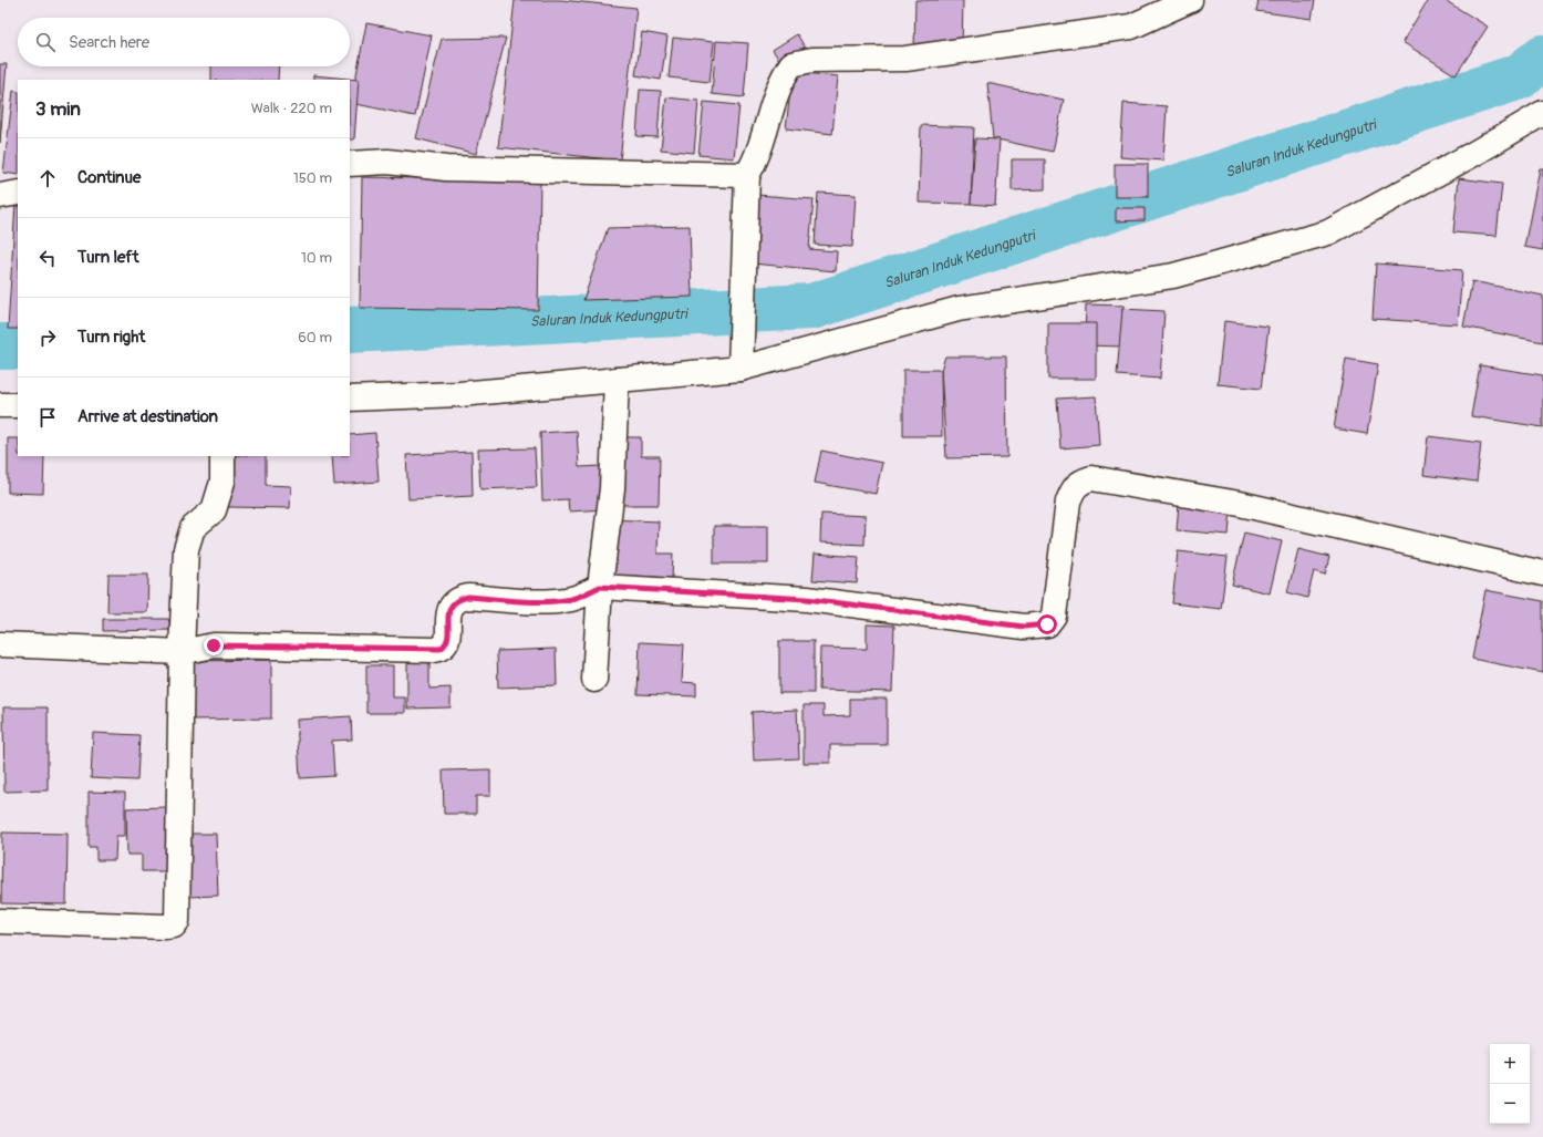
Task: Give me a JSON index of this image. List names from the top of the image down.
{
  "water": ["Saluran Induk Kedungputri"],
  "page": {
    "search": "Search here",
    "heading": ["3 min", "Walk · 220 m"],
    "list": [
      ["Continue", "150 m"],
      ["Turn left", "10 m"],
      ["Turn right", "60 m"],
      "Arrive at destination"
    ],
    "map_buttons": ["+", "−"]
  }
}
